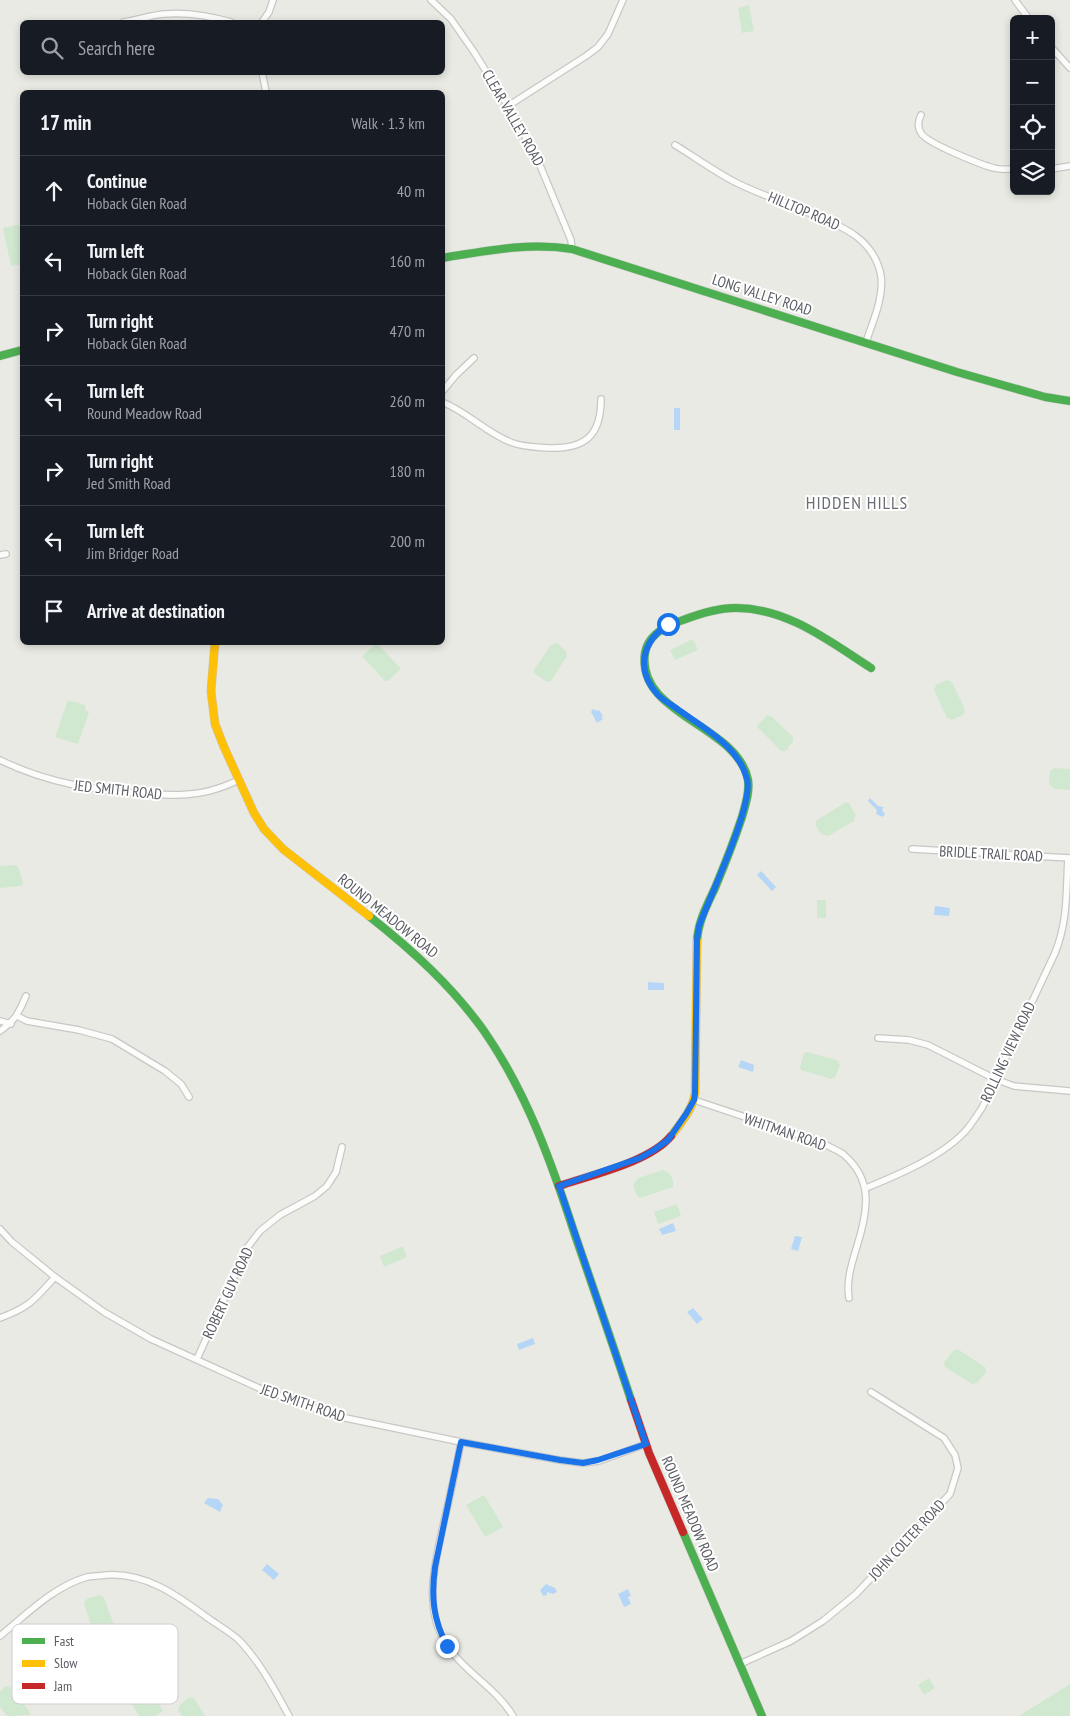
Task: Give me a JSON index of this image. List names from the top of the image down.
{
  "streets": {
    "street": [
      "CLEAR VALLEY ROAD",
      "HILLTOP ROAD",
      "LONG VALLEY ROAD",
      "JED SMITH ROAD",
      "BRIDLE TRAIL ROAD",
      "ROUND MEADOW ROAD",
      "ROLLING VIEW ROAD",
      "WHITMAN ROAD",
      "ROBERT GUY ROAD",
      "JOHN COLTER ROAD"
    ]
  },
  "crossings": [
    ["CLEAR VALLEY ROAD", "LONG VALLEY ROAD"],
    ["HILLTOP ROAD", "LONG VALLEY ROAD"],
    ["JED SMITH ROAD", "ROUND MEADOW ROAD"],
    ["JED SMITH ROAD", "ROBERT GUY ROAD"],
    ["BRIDLE TRAIL ROAD", "ROLLING VIEW ROAD"],
    ["ROUND MEADOW ROAD", "JOHN COLTER ROAD"],
    ["ROLLING VIEW ROAD", "WHITMAN ROAD"]
  ],
  "districts": ["HIDDEN HILLS"],
  "legend": ["Fast", "Slow", "Jam"],
  "page": {
    "map_buttons": ["+", "−"],
    "search": "Search here",
    "heading": ["17 min", "Walk · 1.3 km"],
    "list": [
      ["Continue", "Hoback Glen Road", "40 m"],
      ["Turn left", "Hoback Glen Road", "160 m"],
      ["Turn right", "Hoback Glen Road", "470 m"],
      ["Turn left", "Round Meadow Road", "260 m"],
      ["Turn right", "Jed Smith Road", "180 m"],
      ["Turn left", "Jim Bridger Road", "200 m"],
      "Arrive at destination"
    ]
  }
}
